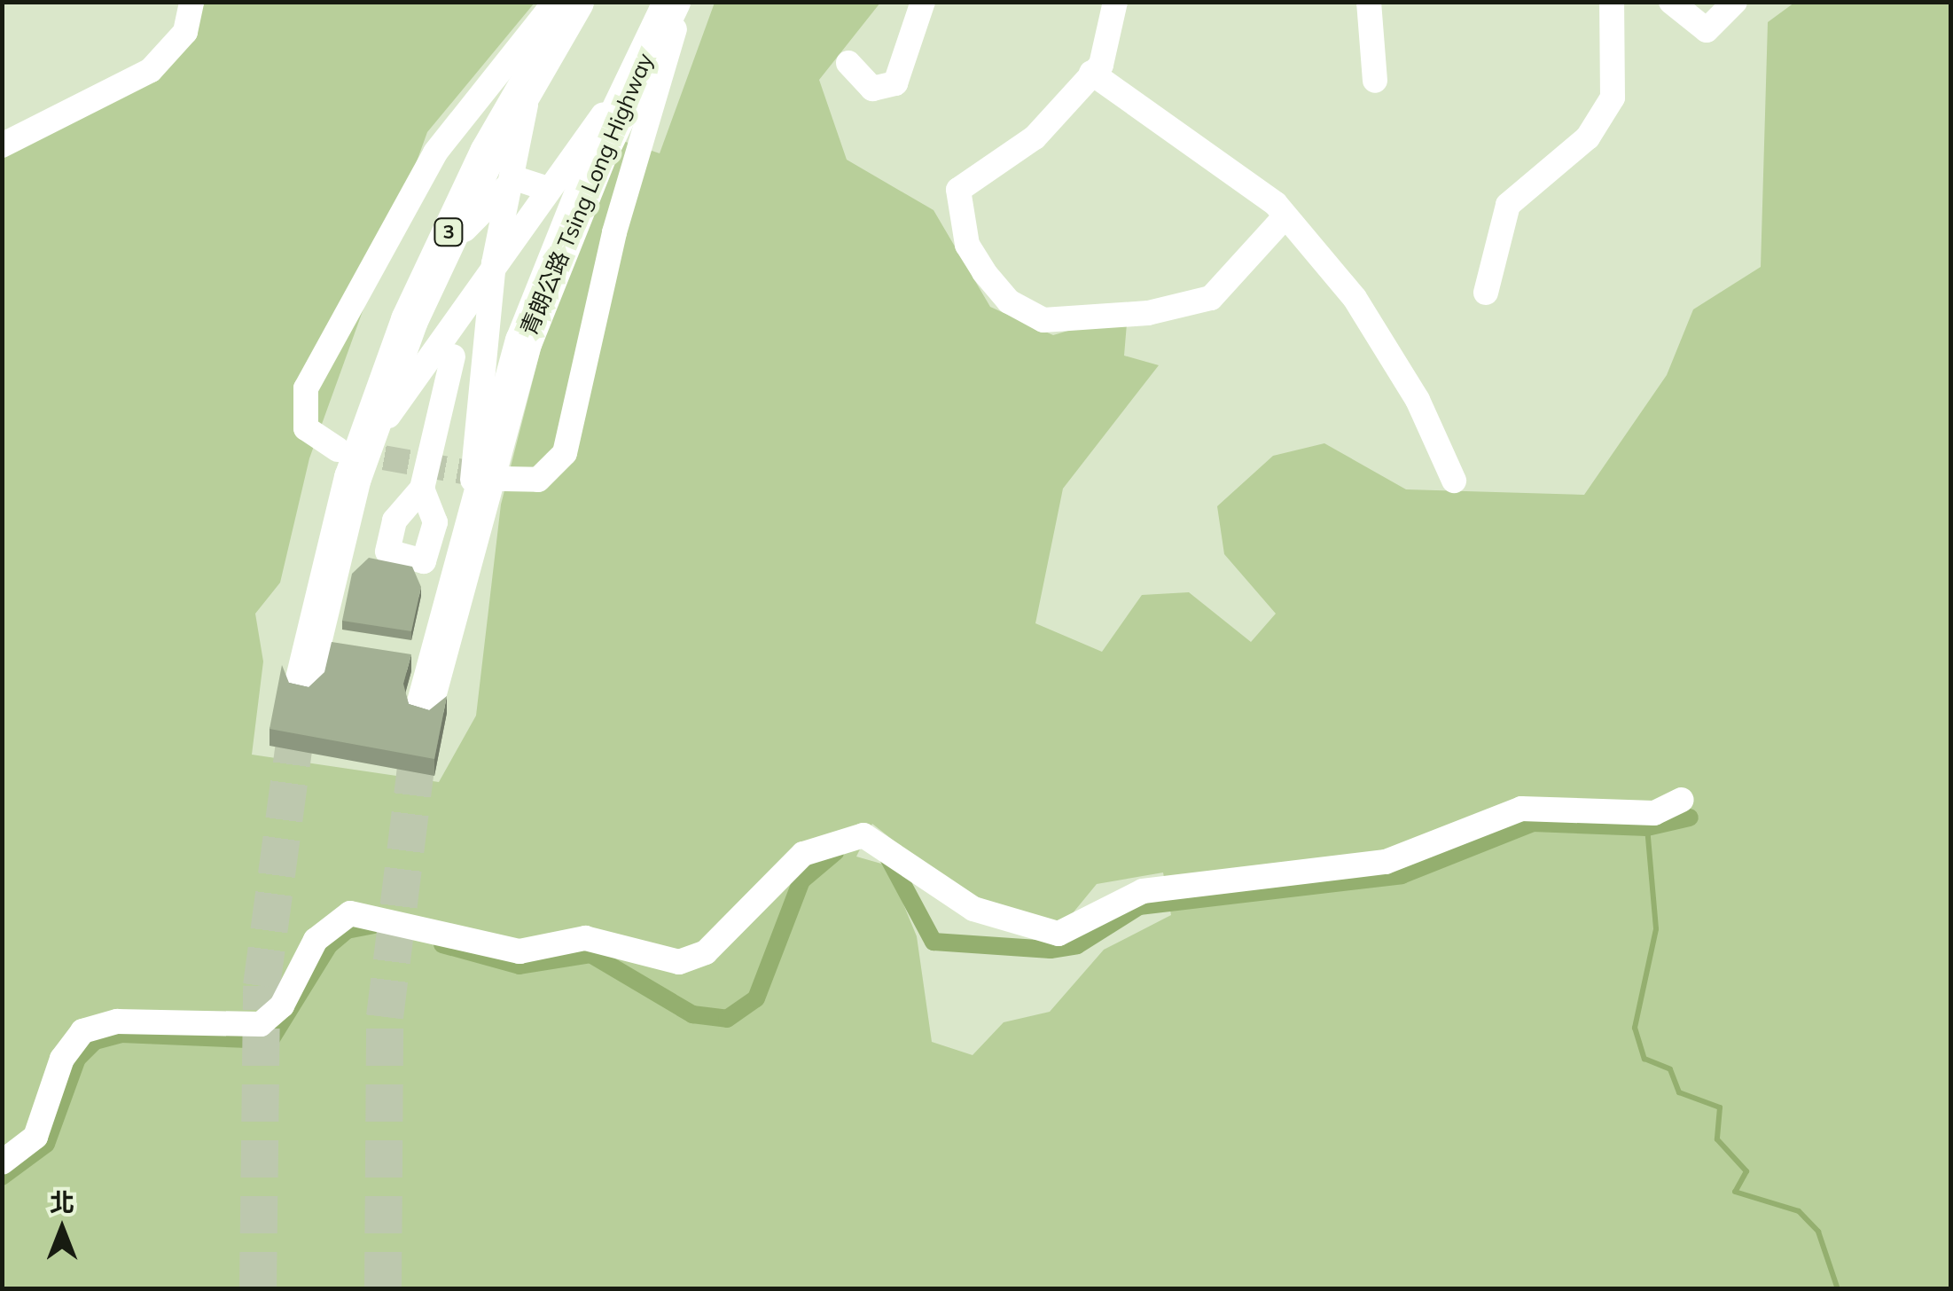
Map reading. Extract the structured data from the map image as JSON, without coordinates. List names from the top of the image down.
{
  "streets": {
    "highway": ["青朗公路 Tsing Long Highway", "3"]
  },
  "north": "top"
}
